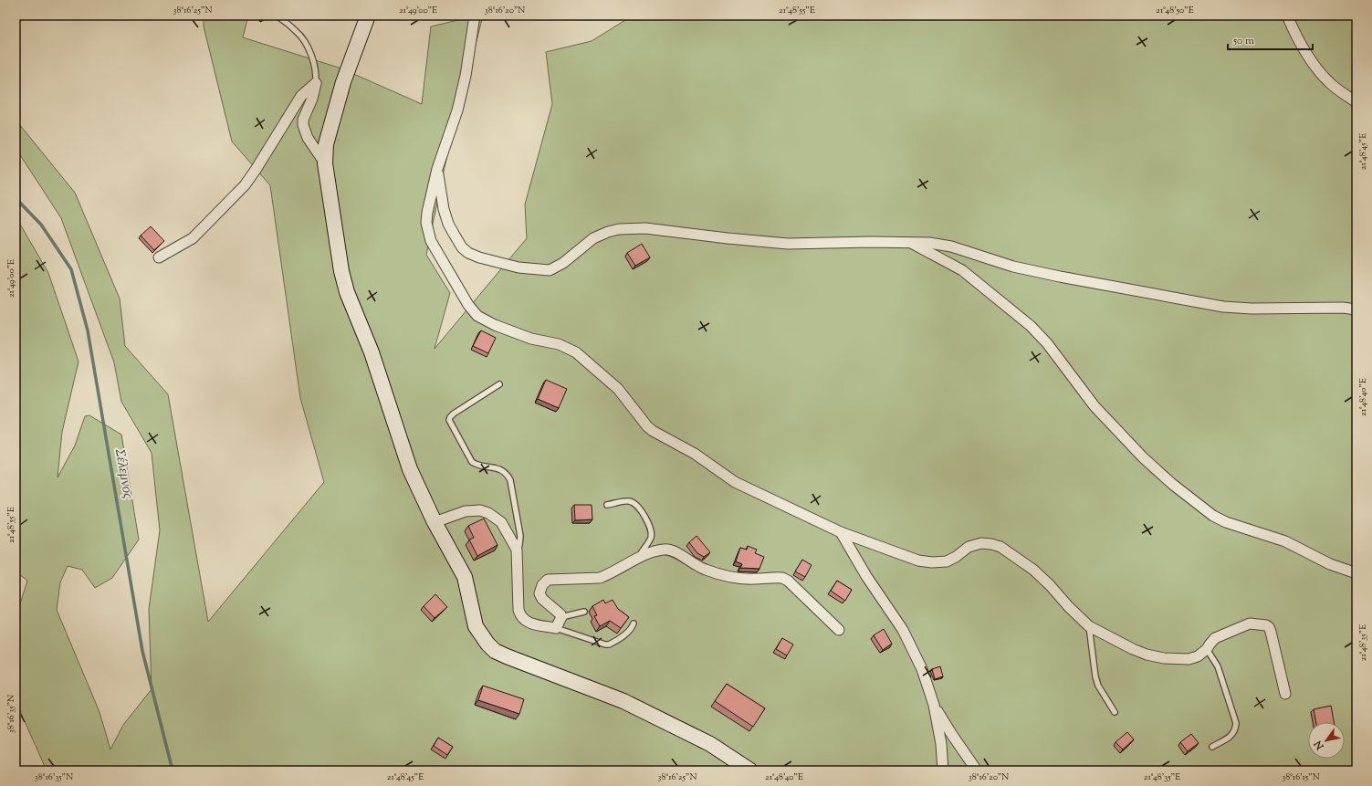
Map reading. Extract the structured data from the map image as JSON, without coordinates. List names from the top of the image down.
{
  "water": ["Σέλεμνος"],
  "scale_bar": "50 m",
  "north": "bottom left",
  "coordinates": [
    "38°16'25\"N",
    "21°49'00\"E",
    "38°16'20\"N",
    "21°48'55\"E",
    "21°48'50\"E",
    "21°48'45\"E",
    "21°48'40\"E",
    "21°48'35\"E",
    "38°16'35\"N",
    "38°16'15\"N"
  ]
}
